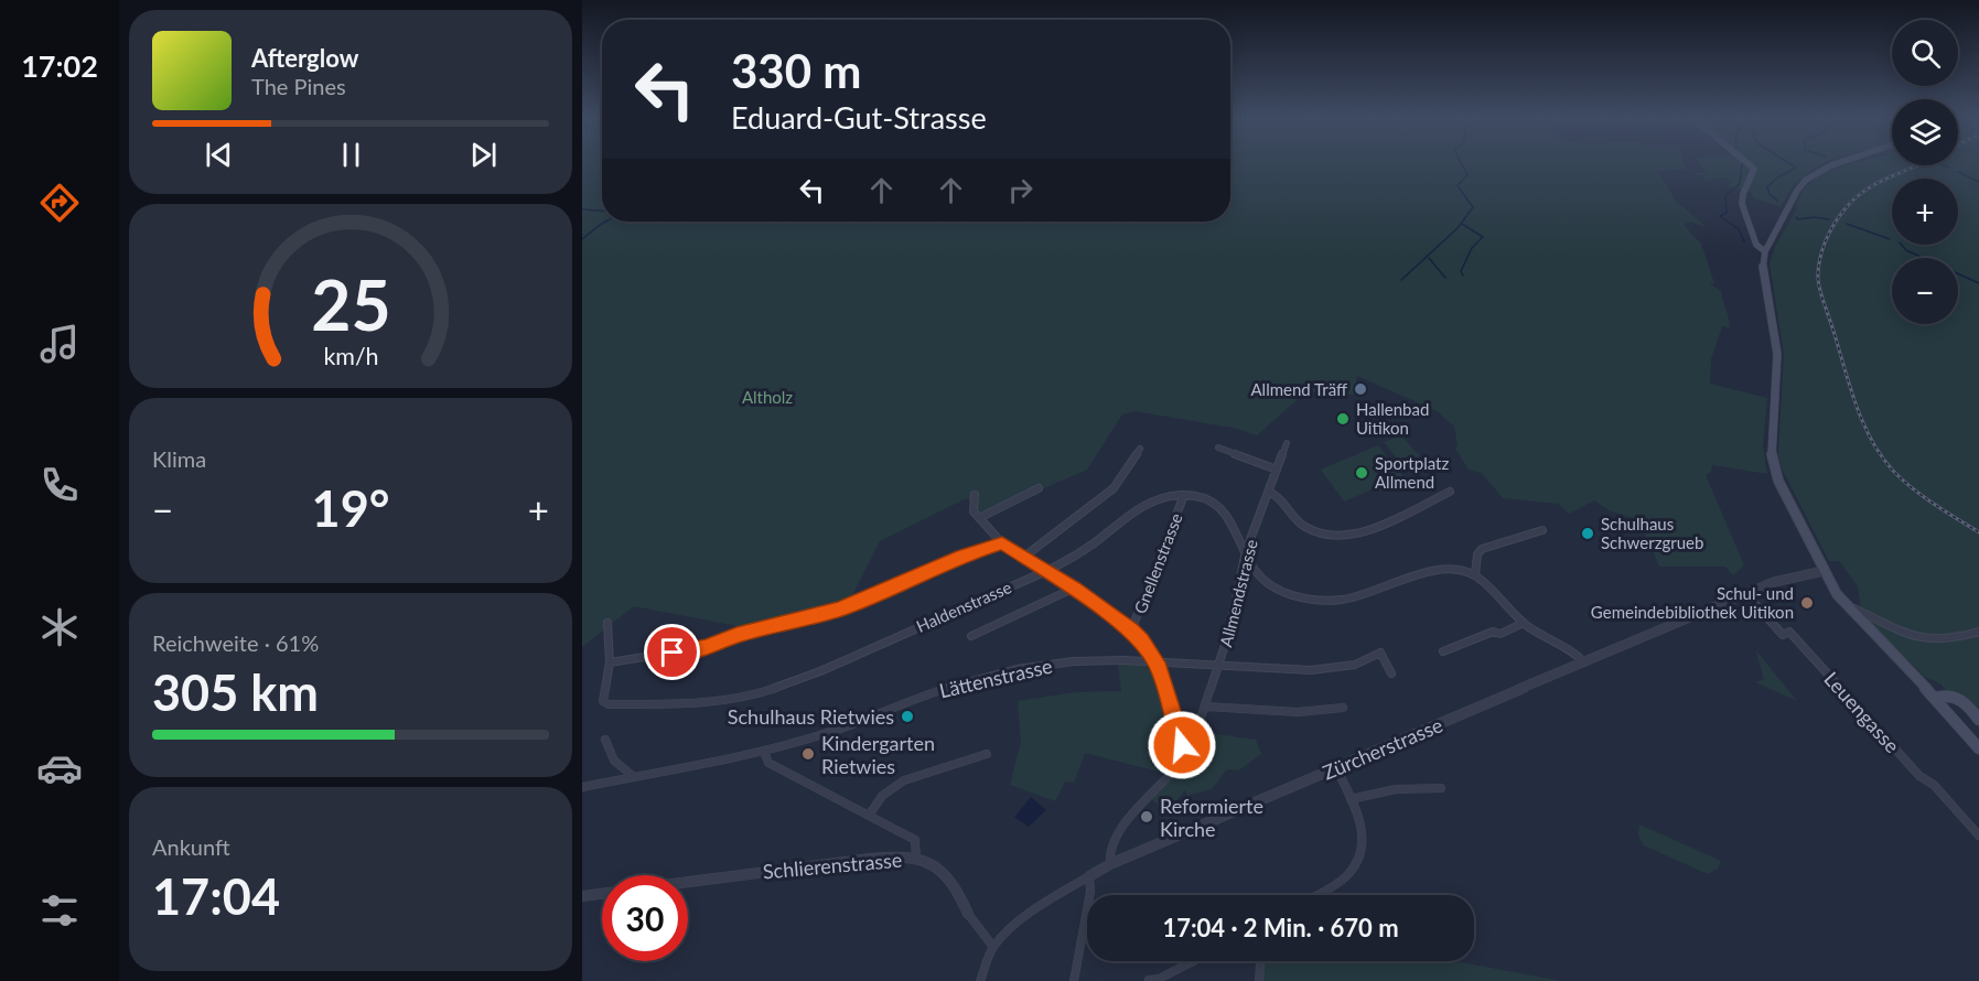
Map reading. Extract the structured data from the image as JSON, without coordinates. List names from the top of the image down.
{
  "streets": {
    "street": [
      "Gnellenstrasse",
      "Allmendstrasse",
      "Haldenstrasse",
      "Lättenstrasse",
      "Leuengasse",
      "Zürcherstrasse",
      "Schlierenstrasse"
    ]
  },
  "crossings": [
    ["Gnellenstrasse", "Haldenstrasse"],
    ["Allmendstrasse", "Haldenstrasse"],
    ["Allmendstrasse", "Lättenstrasse"],
    ["Allmendstrasse", "Zürcherstrasse"],
    ["Leuengasse", "Zürcherstrasse"],
    ["Zürcherstrasse", "Schlierenstrasse"]
  ],
  "parks": ["Altholz"],
  "places": [
    "Allmend Träff",
    "Hallenbad Uitikon",
    "Sportplatz Allmend",
    "Schulhaus Schwerzgrueb",
    "Schul- und Gemeindebibliothek Uitikon",
    "Schulhaus Rietwies",
    "Kindergarten Rietwies",
    "Reformierte Kirche"
  ],
  "page": {
    "tabs": "17:02",
    "map_buttons": ["+", "−"],
    "turn": ["330 m", "Eduard-Gut-Strasse"],
    "song": ["Afterglow", "The Pines"],
    "tile": [
      "Klima",
      ["Reichweite · 61%", "305 km"],
      ["Ankunft", "17:04"]
    ],
    "heat": ["−", "19°", "+"],
    "limit": "30",
    "trip": "17:04 · 2 Min. · 670 m",
    "gauge": ["25", "km/h"]
  }
}
